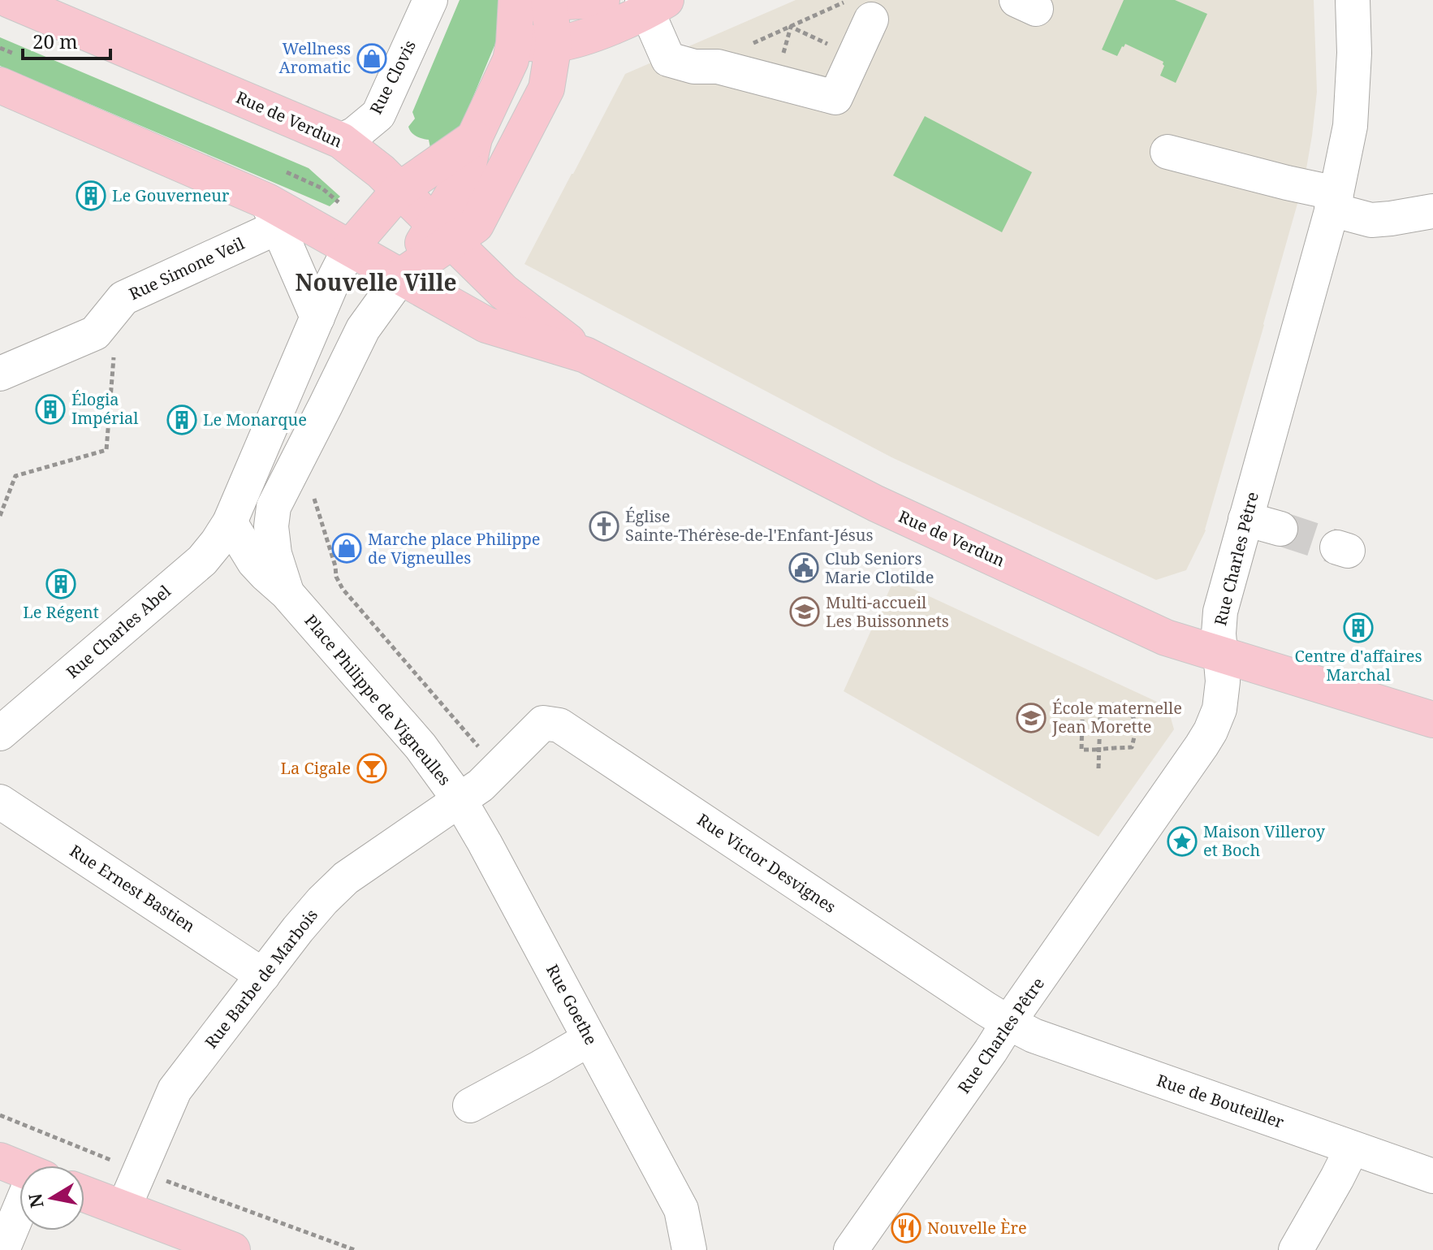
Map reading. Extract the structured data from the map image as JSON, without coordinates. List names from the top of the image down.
{
  "streets": {
    "main road": ["Rue de Verdun"],
    "street": [
      "Rue Clovis",
      "Rue Simone Veil",
      "Rue Charles Pêtre",
      "Rue Charles Abel",
      "Place Philippe de Vigneulles",
      "Rue Victor Desvignes",
      "Rue Ernest Bastien",
      "Rue Barbe de Marbois",
      "Rue Goethe",
      "Rue de Bouteiller"
    ]
  },
  "crossings": [
    ["Rue Clovis", "Rue de Verdun"],
    ["Rue de Verdun", "Rue Simone Veil"],
    ["Rue de Verdun", "Rue Charles Pêtre"],
    ["Rue de Verdun", "Place Philippe de Vigneulles"],
    ["Rue Charles Pêtre", "Rue Victor Desvignes"],
    ["Rue Charles Pêtre", "Rue de Bouteiller"],
    ["Rue Charles Abel", "Place Philippe de Vigneulles"],
    ["Place Philippe de Vigneulles", "Rue Victor Desvignes"],
    ["Place Philippe de Vigneulles", "Rue Barbe de Marbois"],
    ["Place Philippe de Vigneulles", "Rue Goethe"],
    ["Rue Victor Desvignes", "Rue de Bouteiller"],
    ["Rue Ernest Bastien", "Rue Barbe de Marbois"],
    ["Rue Barbe de Marbois", "Rue Goethe"]
  ],
  "districts": ["Nouvelle Ville"],
  "places": {
    "shop": ["Wellness Aromatic", "Marche place Philippe de Vigneulles"],
    "building": [
      "Le Gouverneur",
      "Élogia Impérial",
      "Le Monarque",
      "Le Régent",
      "Centre d'affaires Marchal"
    ],
    "church": ["Église Sainte-Thérèse-de-l'Enfant-Jésus"],
    "public building": ["Club Seniors Marie Clotilde"],
    "school or university": ["Multi-accueil Les Buissonnets", "École maternelle Jean Morette"],
    "bar": ["La Cigale"],
    "place": ["Maison Villeroy et Boch"],
    "restaurant": ["Nouvelle Ère"]
  },
  "scale_bar": "20 m",
  "north": "left"
}
